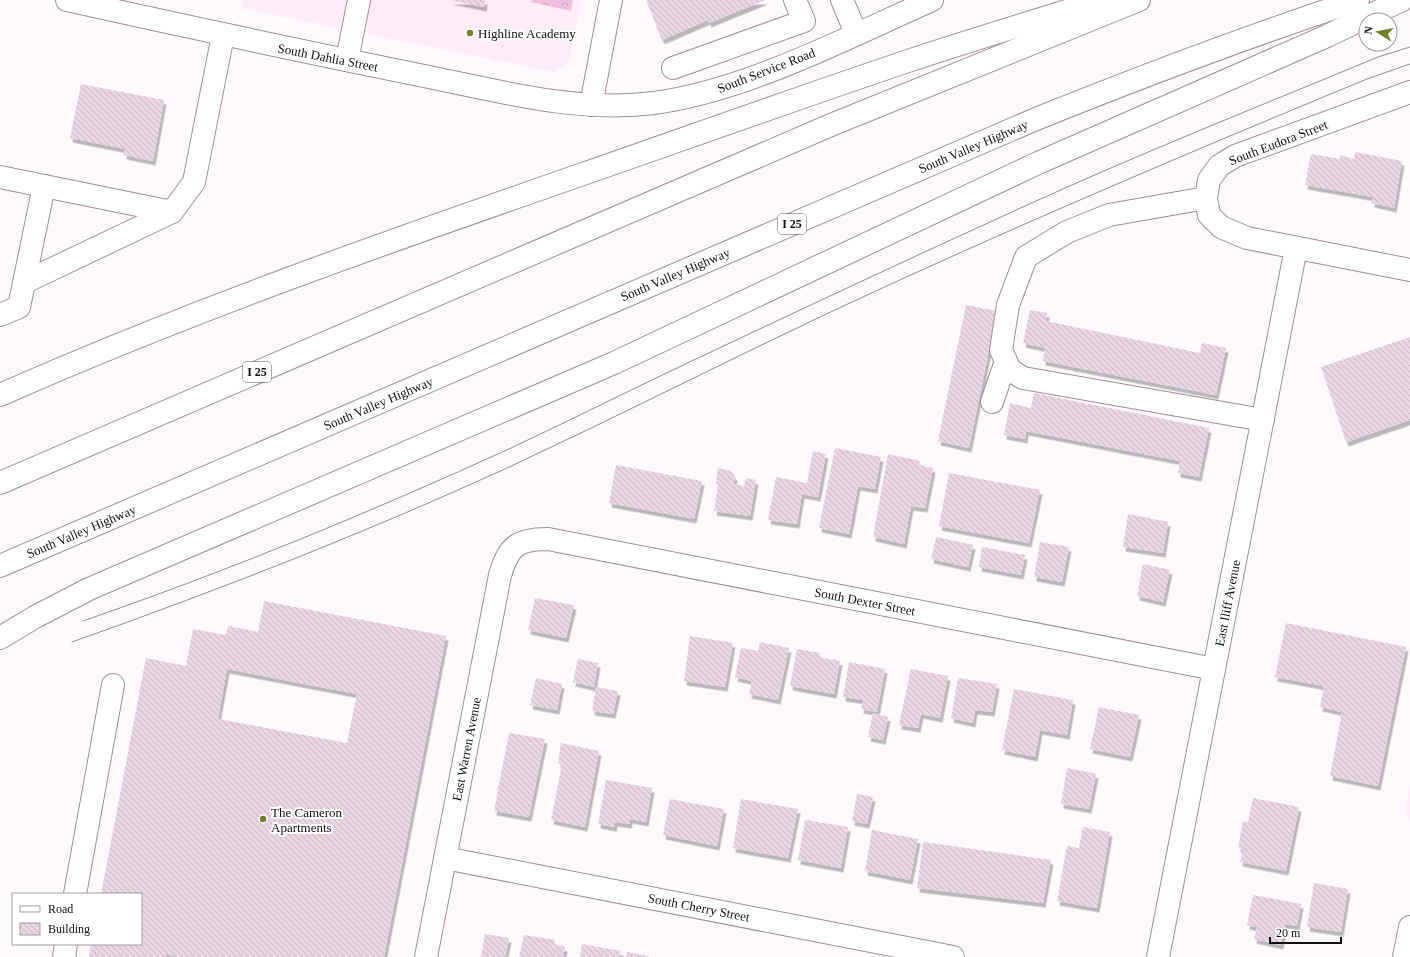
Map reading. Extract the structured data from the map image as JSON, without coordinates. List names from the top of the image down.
{
  "streets": {
    "main road": [
      "South Dahlia Street",
      "South Service Road",
      "South Eudora Street",
      "South Valley Highway",
      "I 25",
      "South Dexter Street",
      "East Iliff Avenue",
      "East Warren Avenue",
      "South Cherry Street"
    ]
  },
  "crossings": [
    ["South Dahlia Street", "South Service Road"],
    ["South Eudora Street", "East Iliff Avenue"],
    ["South Dexter Street", "East Iliff Avenue"],
    ["South Dexter Street", "East Warren Avenue"],
    ["East Warren Avenue", "South Cherry Street"]
  ],
  "places": ["Highline Academy", "The Cameron Apartments"],
  "legend": ["Road", "Building"],
  "scale_bar": "20 m",
  "north": "left"
}
